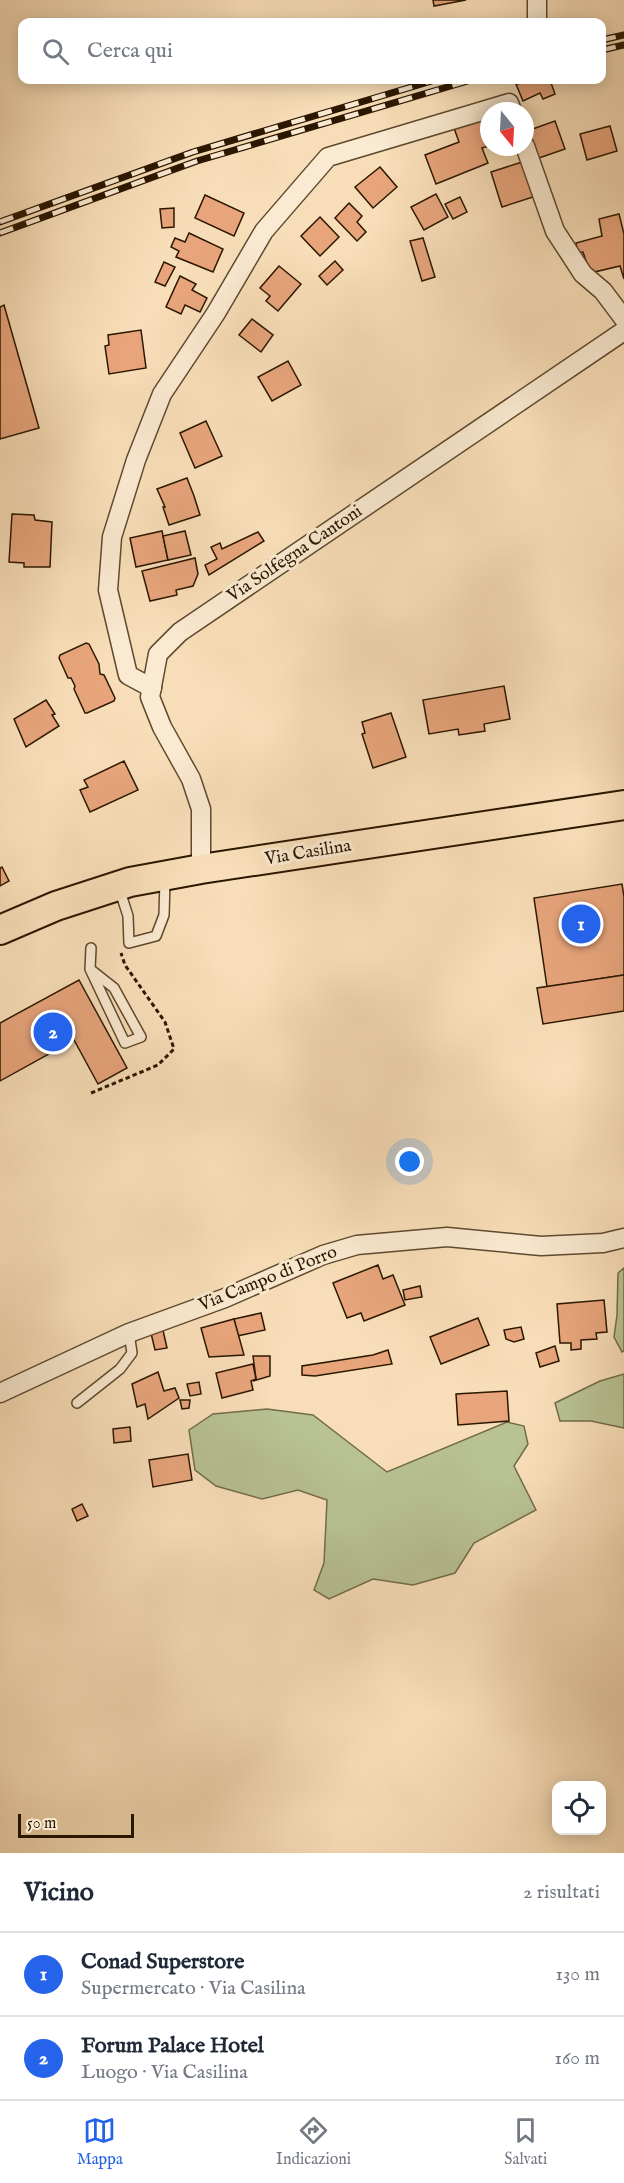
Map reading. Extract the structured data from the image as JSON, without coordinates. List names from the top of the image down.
{
  "streets": {
    "main road": ["Via Casilina"],
    "street": ["Via Solfegna Cantoni", "Via Campo di Porro"]
  },
  "crossings": [
    ["Via Solfegna Cantoni", "Via Casilina"]
  ],
  "scale_bar": "50 m",
  "north": "bottom",
  "page": {
    "search": "Cerca qui",
    "pins": ["1", "2"],
    "scale": "50 m",
    "heading": ["Vicino", "2 risultati"],
    "list": [
      {
        "mark": "1",
        "name": "Conad Superstore",
        "note": "Supermercato · Via Casilina",
        "value": "130 m"
      },
      {
        "mark": "2",
        "name": "Forum Palace Hotel",
        "note": "Luogo · Via Casilina",
        "value": "160 m"
      }
    ],
    "nav": ["Mappa", "Indicazioni", "Salvati"]
  }
}
